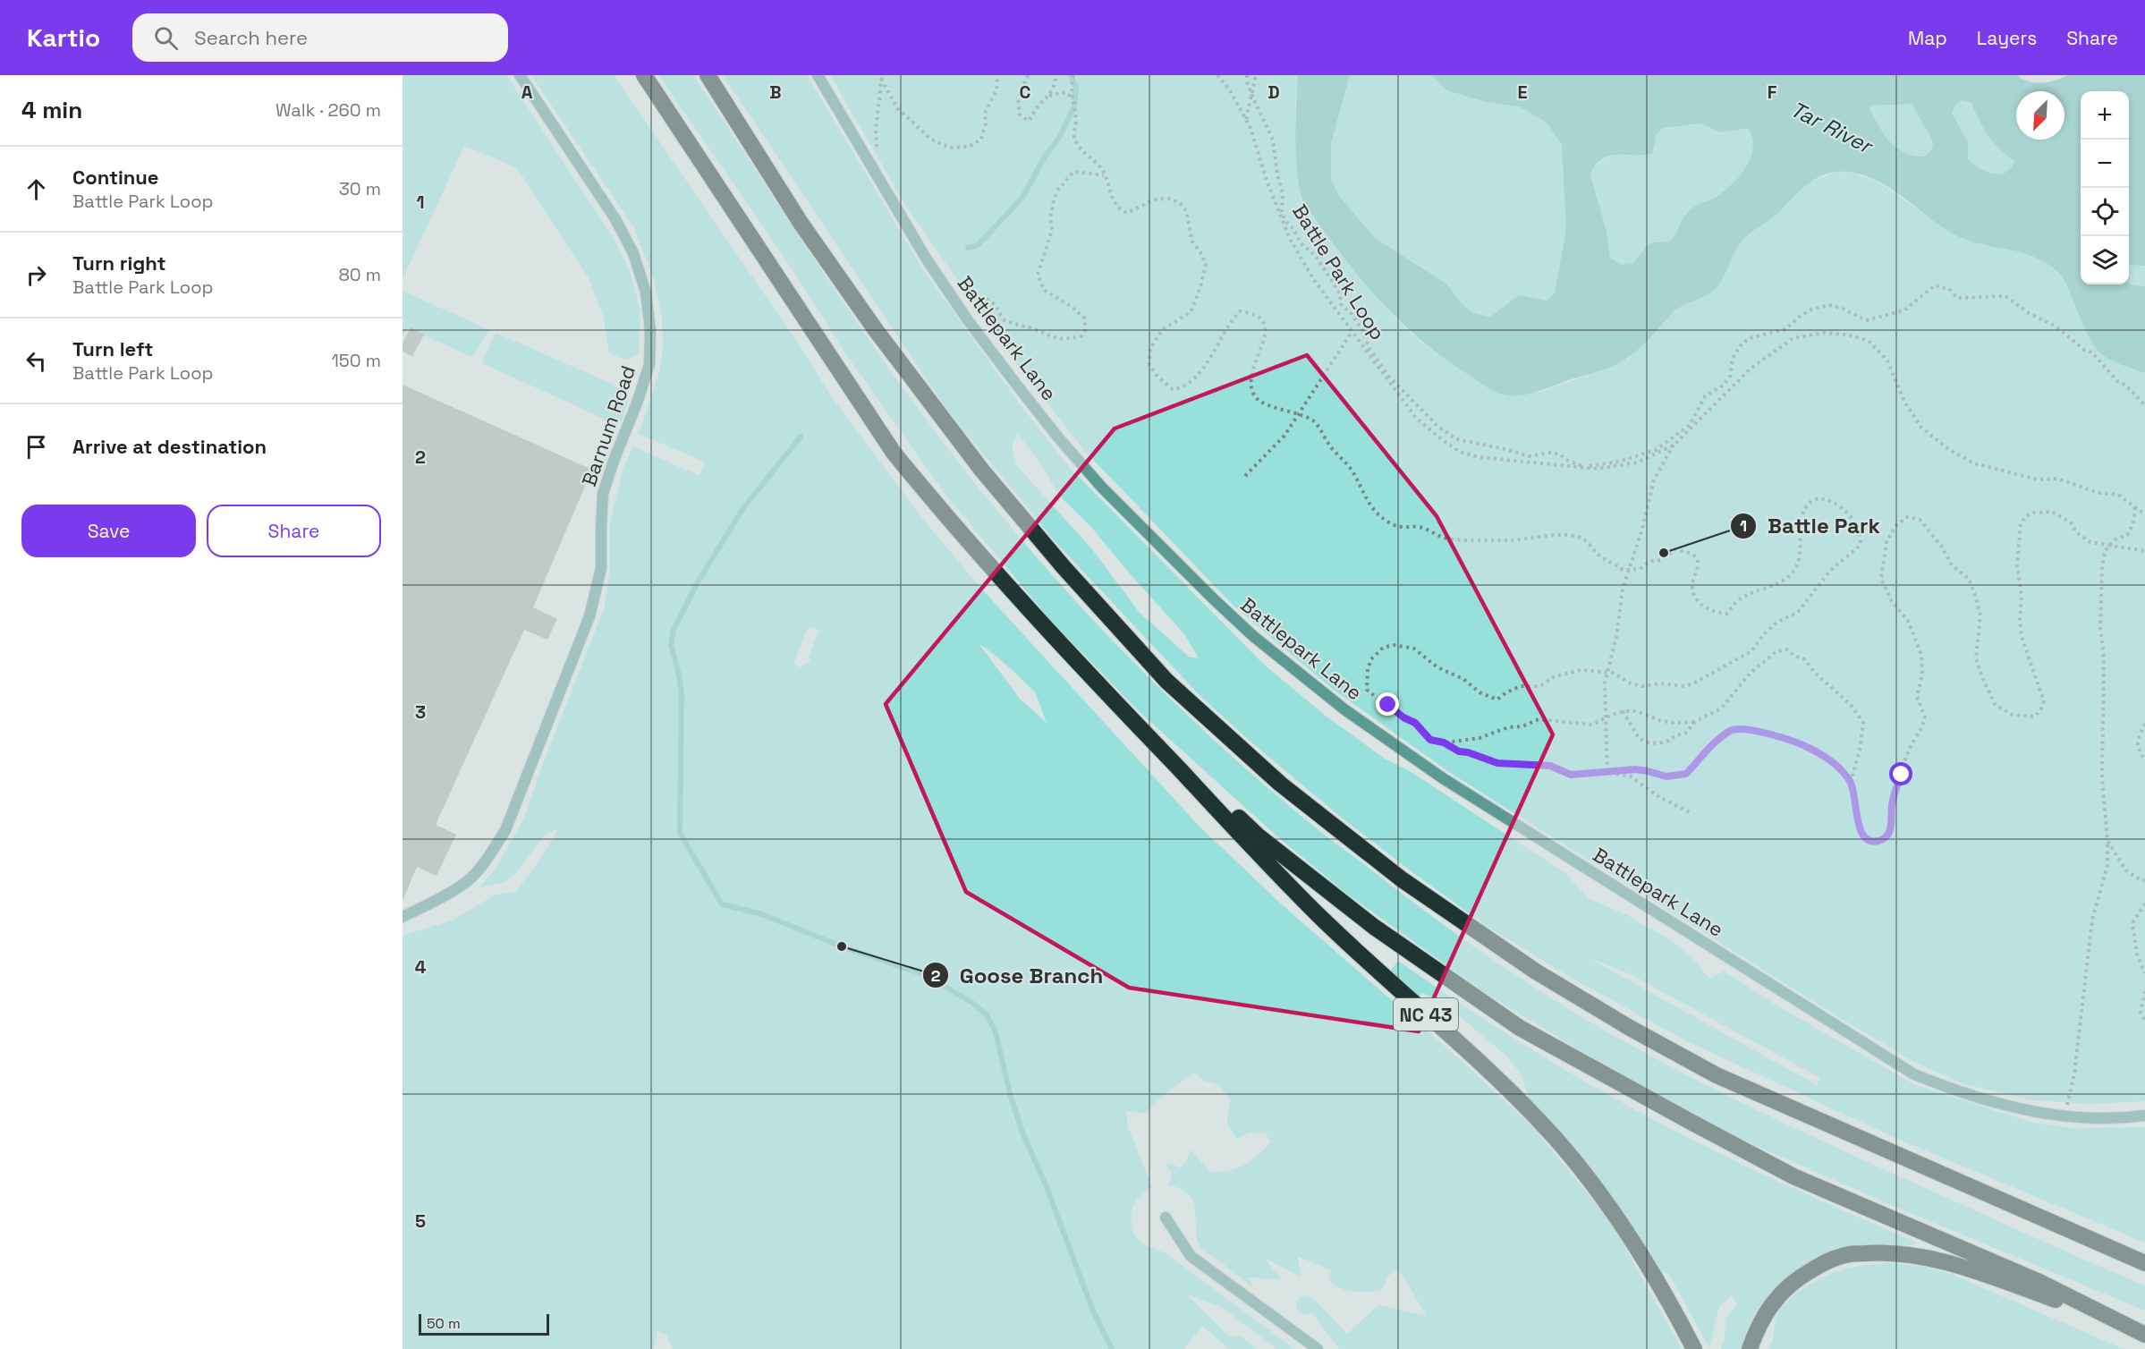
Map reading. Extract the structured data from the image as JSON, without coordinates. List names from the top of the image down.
{
  "streets": {
    "highway": ["NC 43"],
    "street": ["Battlepark Lane", "Barnum Road"],
    "path": ["Battle Park Loop"]
  },
  "water": ["Tar River"],
  "places": ["Battle Park", "Goose Branch"],
  "scale_bar": "50 m",
  "north": "bottom left",
  "page": {
    "header": "Kartio",
    "search": "Search here",
    "nav": ["Map", "Layers", "Share"],
    "heading": ["4 min", "Walk · 260 m"],
    "map_buttons": ["+", "−"],
    "list": [
      ["Continue", "Battle Park Loop", "30 m"],
      ["Turn right", "Battle Park Loop", "80 m"],
      ["Turn left", "Battle Park Loop", "150 m"],
      "Arrive at destination"
    ],
    "buttons": ["Save", "Share"],
    "scale": "50 m"
  },
  "grid": {
    "columns": [
      "A",
      "B",
      "C",
      "D",
      "E",
      "F"
    ],
    "rows": [
      "1",
      "2",
      "3",
      "4",
      "5"
    ]
  }
}
